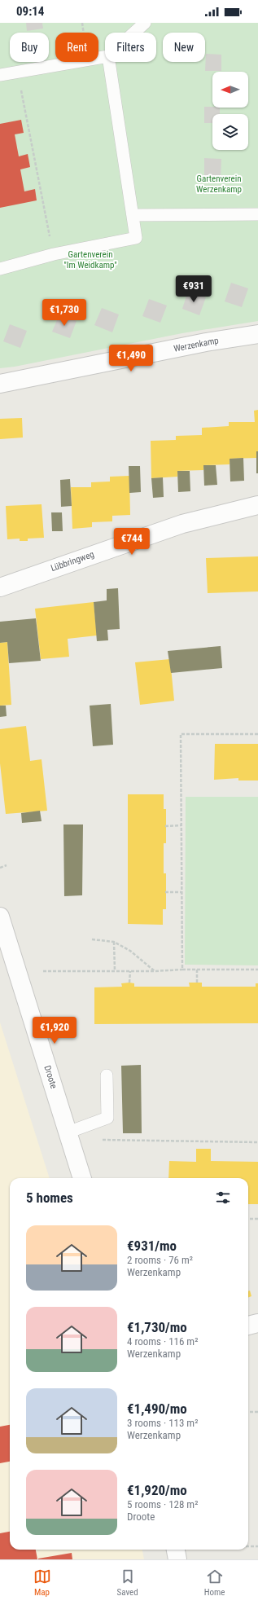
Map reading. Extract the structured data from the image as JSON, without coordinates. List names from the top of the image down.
{
  "streets": {
    "street": ["Werzenkamp", "Lübbringweg", "Droote"]
  },
  "parks": ["Gartenverein Werzenkamp", "Gartenverein \"Im Weidkamp\""],
  "north": "left",
  "page": {
    "status": "09:14",
    "chip": [
      "Buy",
      "Rent",
      "Filters",
      "New"
    ],
    "price": [
      "€931",
      "€1,730",
      "€1,490",
      "€744",
      "€1,920"
    ],
    "heading": "5 homes",
    "list": [
      {
        "name": "€931/mo",
        "note": "2 rooms · 76 m² · Werzenkamp"
      },
      {
        "name": "€1,730/mo",
        "note": "4 rooms · 116 m² · Werzenkamp"
      },
      {
        "name": "€1,490/mo",
        "note": "3 rooms · 113 m² · Werzenkamp"
      },
      {
        "name": "€1,920/mo",
        "note": "5 rooms · 128 m² · Droote"
      }
    ],
    "tabs": ["Map", "Saved", "Home"]
  }
}
